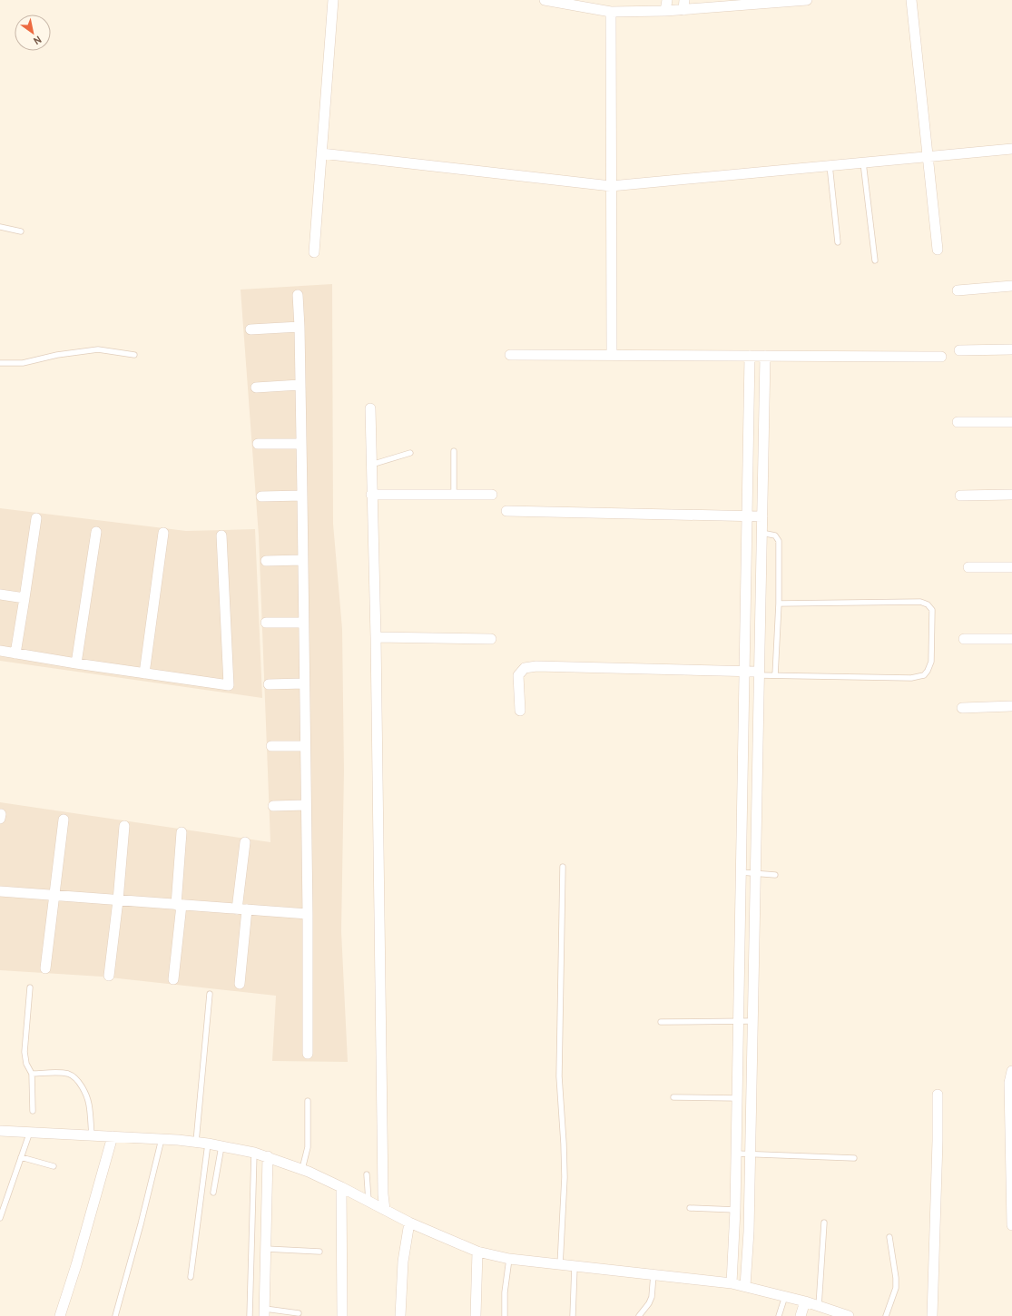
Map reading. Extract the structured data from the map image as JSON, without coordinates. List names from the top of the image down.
{
  "north": "bottom right"
}
